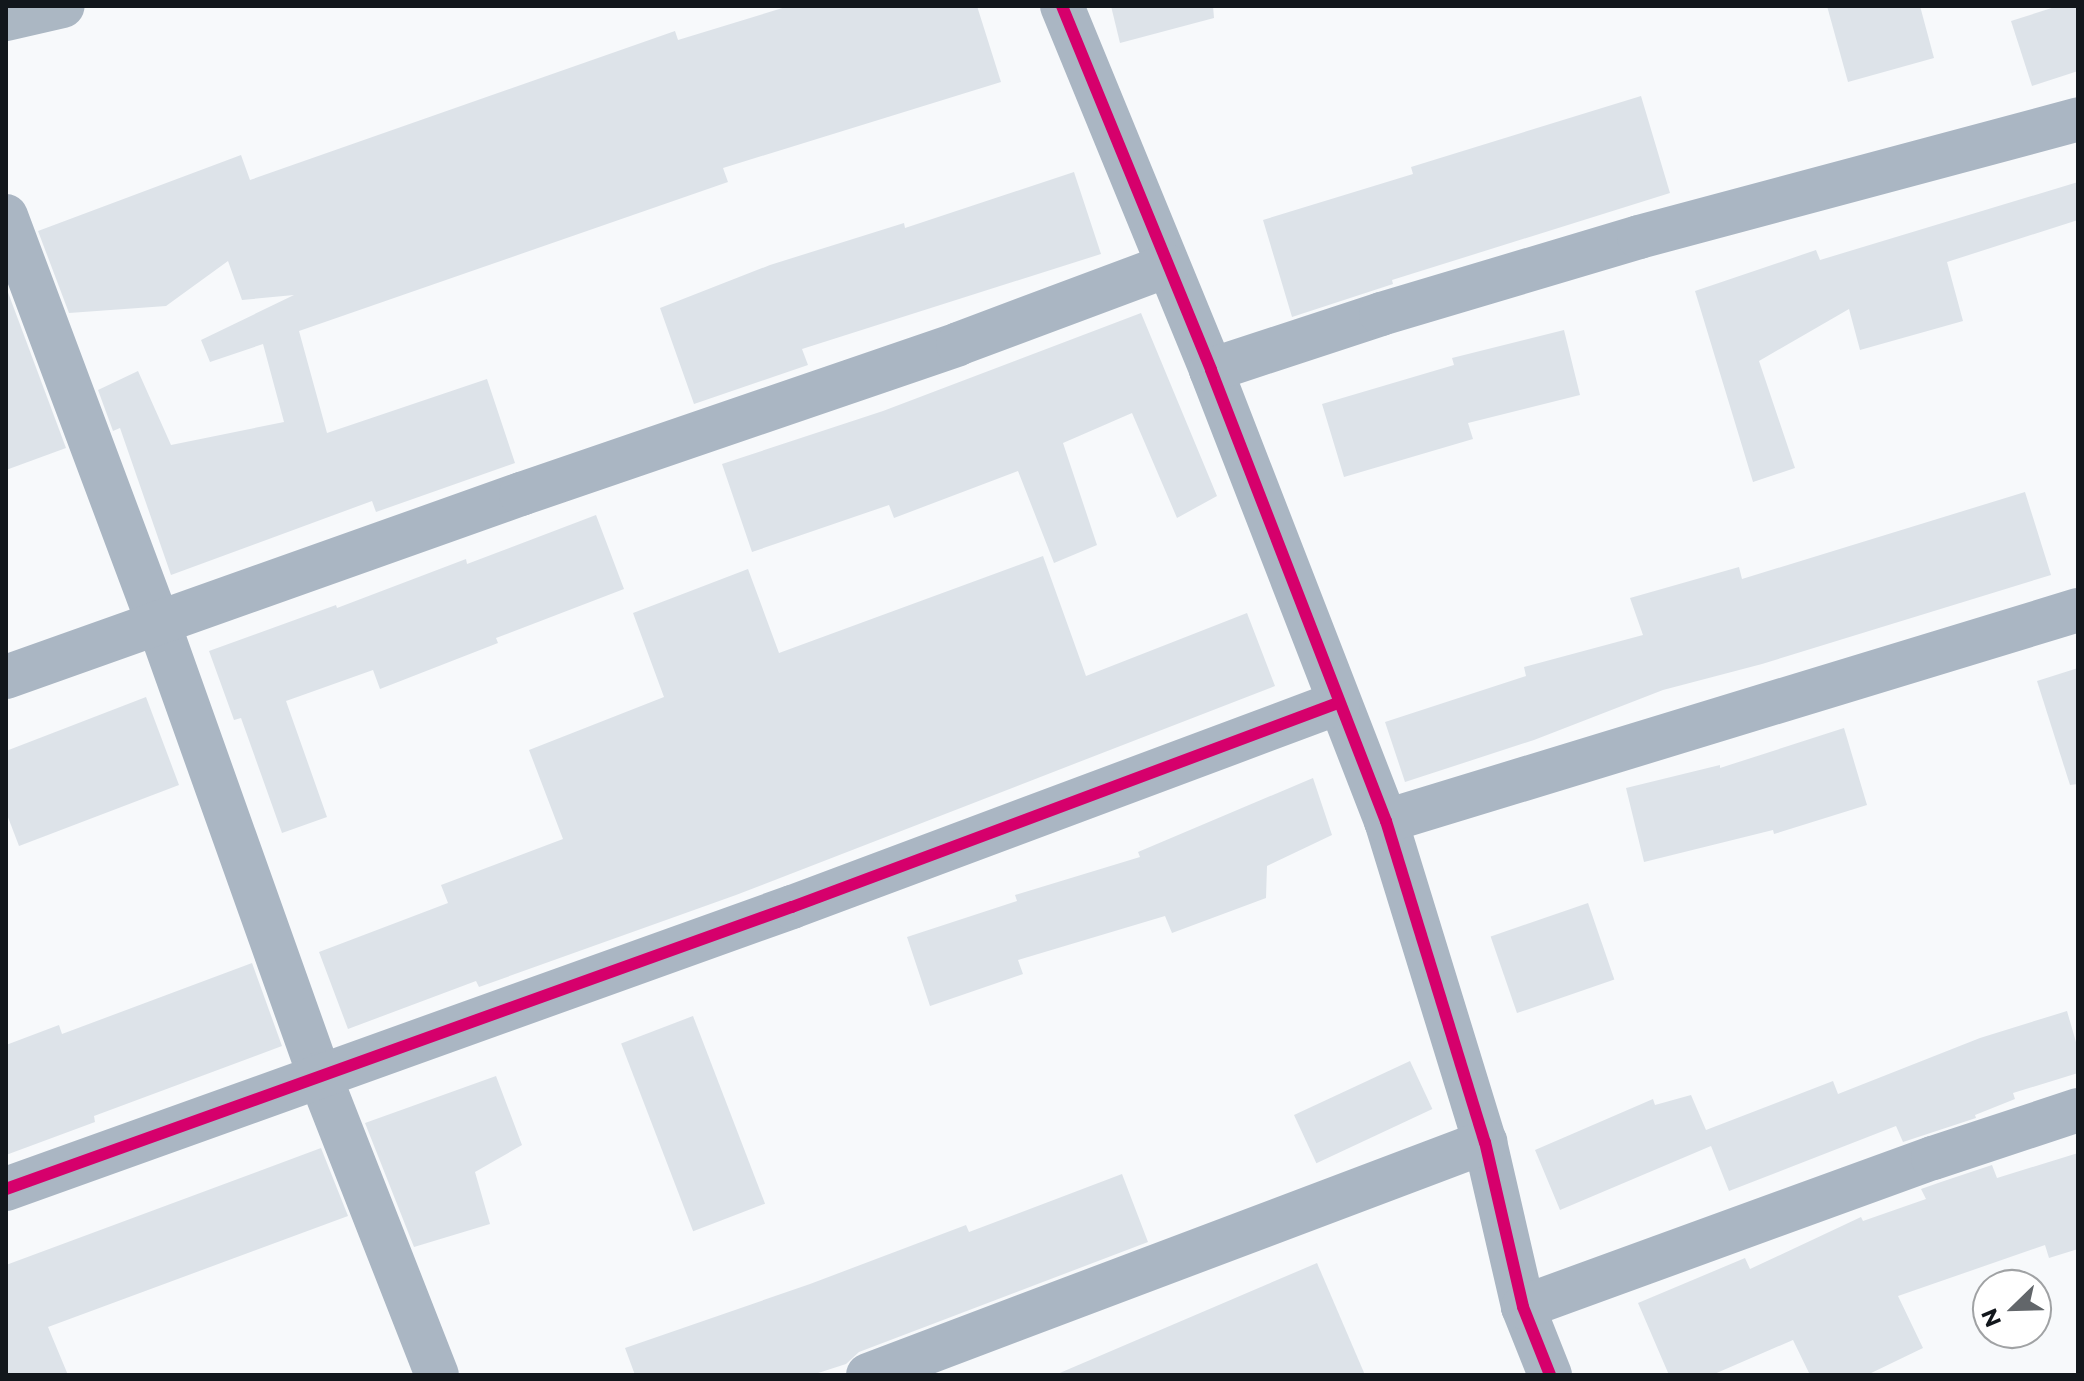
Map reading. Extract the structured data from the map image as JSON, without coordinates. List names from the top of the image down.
{
  "north": "bottom left"
}
